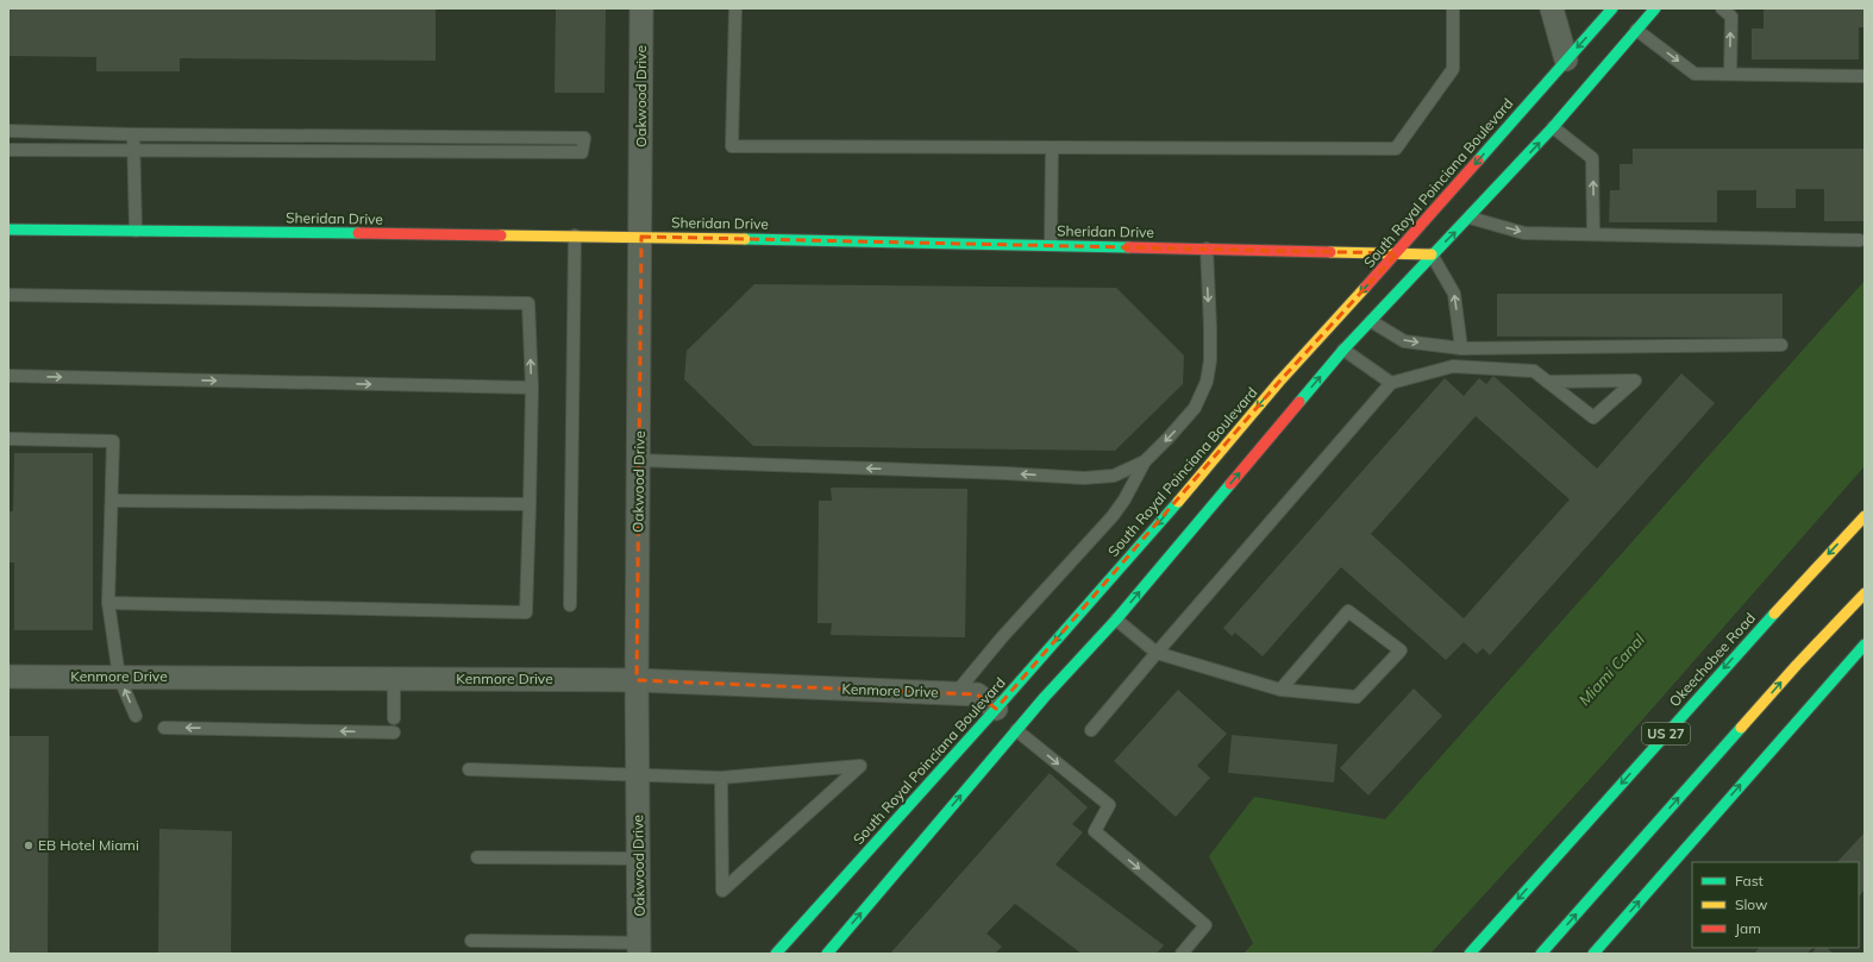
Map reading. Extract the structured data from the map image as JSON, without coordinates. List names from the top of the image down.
{
  "streets": {
    "main road": [
      "South Royal Poinciana Boulevard",
      "Sheridan Drive",
      "Okeechobee Road",
      "US 27"
    ],
    "street": ["Oakwood Drive", "Kenmore Drive"]
  },
  "crossings": [
    ["Oakwood Drive", "Sheridan Drive"],
    ["Oakwood Drive", "Kenmore Drive"],
    ["South Royal Poinciana Boulevard", "Sheridan Drive"],
    ["South Royal Poinciana Boulevard", "Kenmore Drive"]
  ],
  "water": ["Miami Canal"],
  "places": ["EB Hotel Miami"],
  "legend": ["Fast", "Slow", "Jam"]
}
